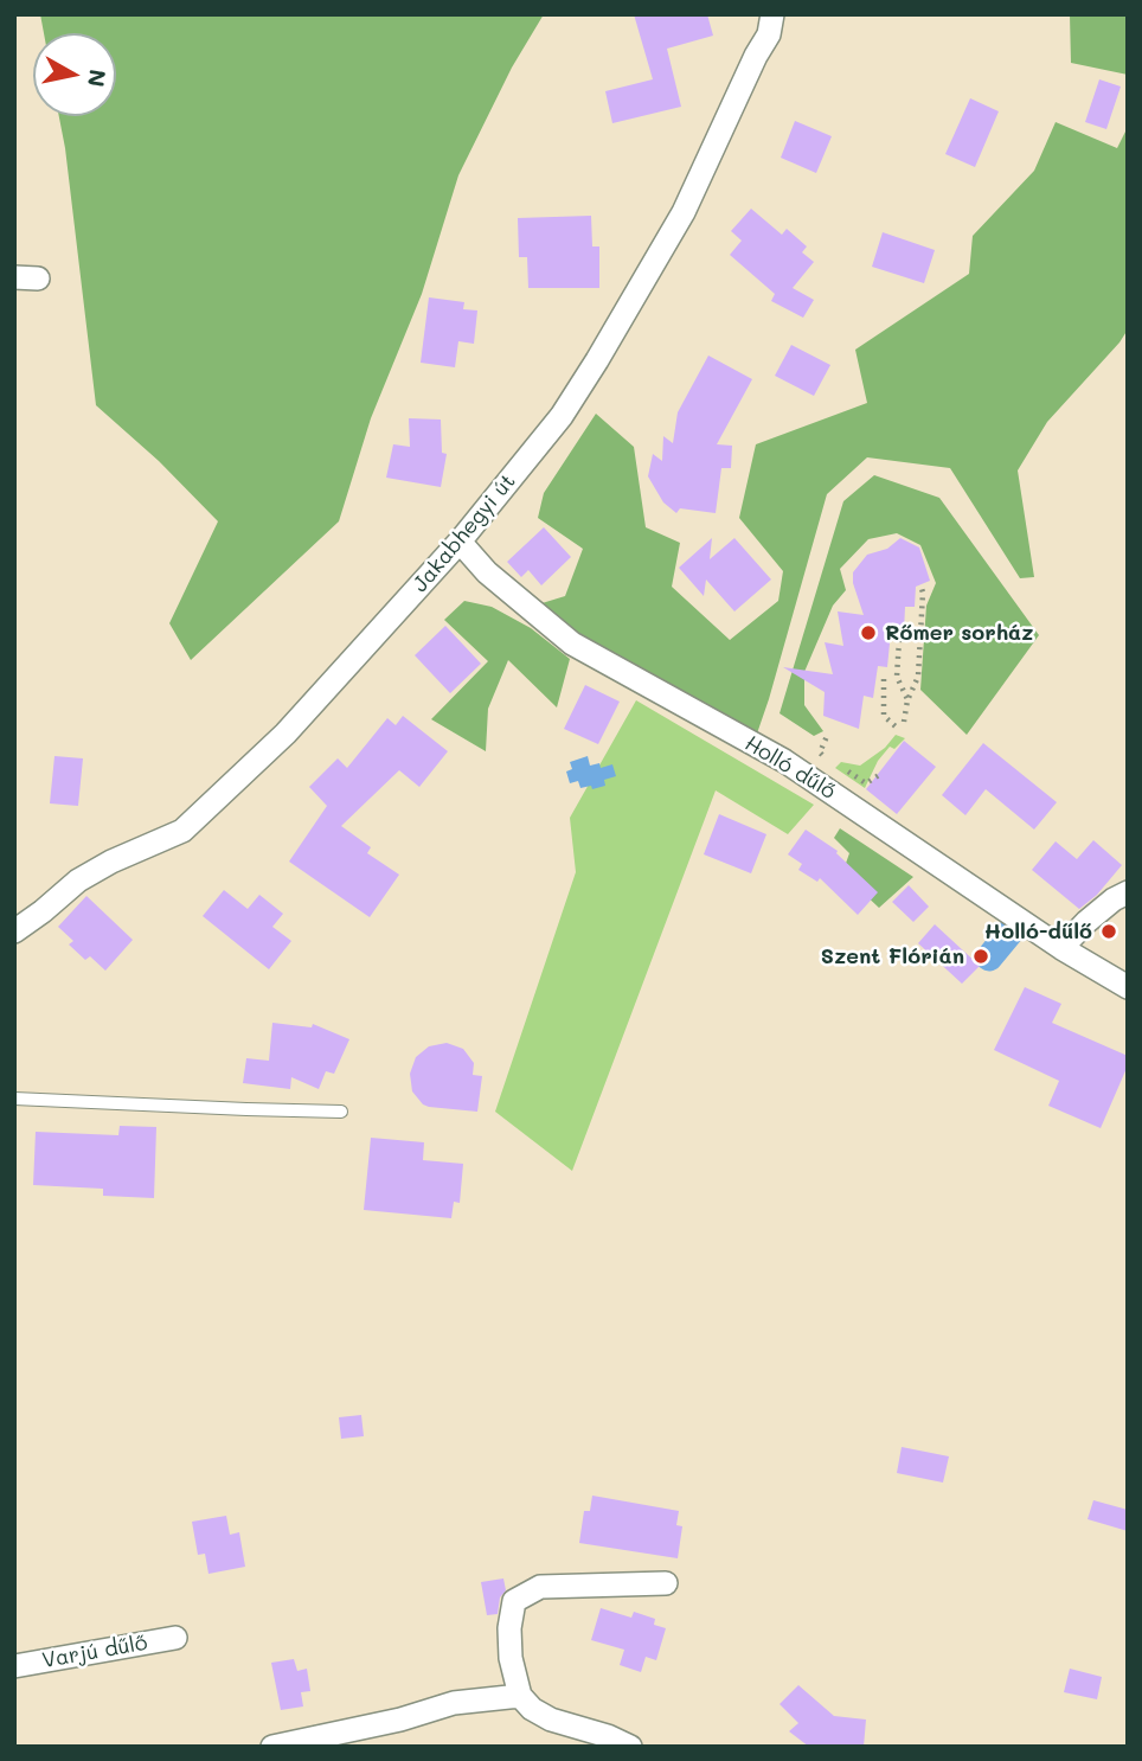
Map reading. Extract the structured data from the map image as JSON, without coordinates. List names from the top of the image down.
{
  "streets": {
    "street": ["Jakabhegyi út", "Holló dűlő", "Varjú dűlő"]
  },
  "crossings": [
    ["Jakabhegyi út", "Holló dűlő"]
  ],
  "places": ["Rőmer sorház", "Holló-dűlő", "Szent Flórián"],
  "north": "right"
}
